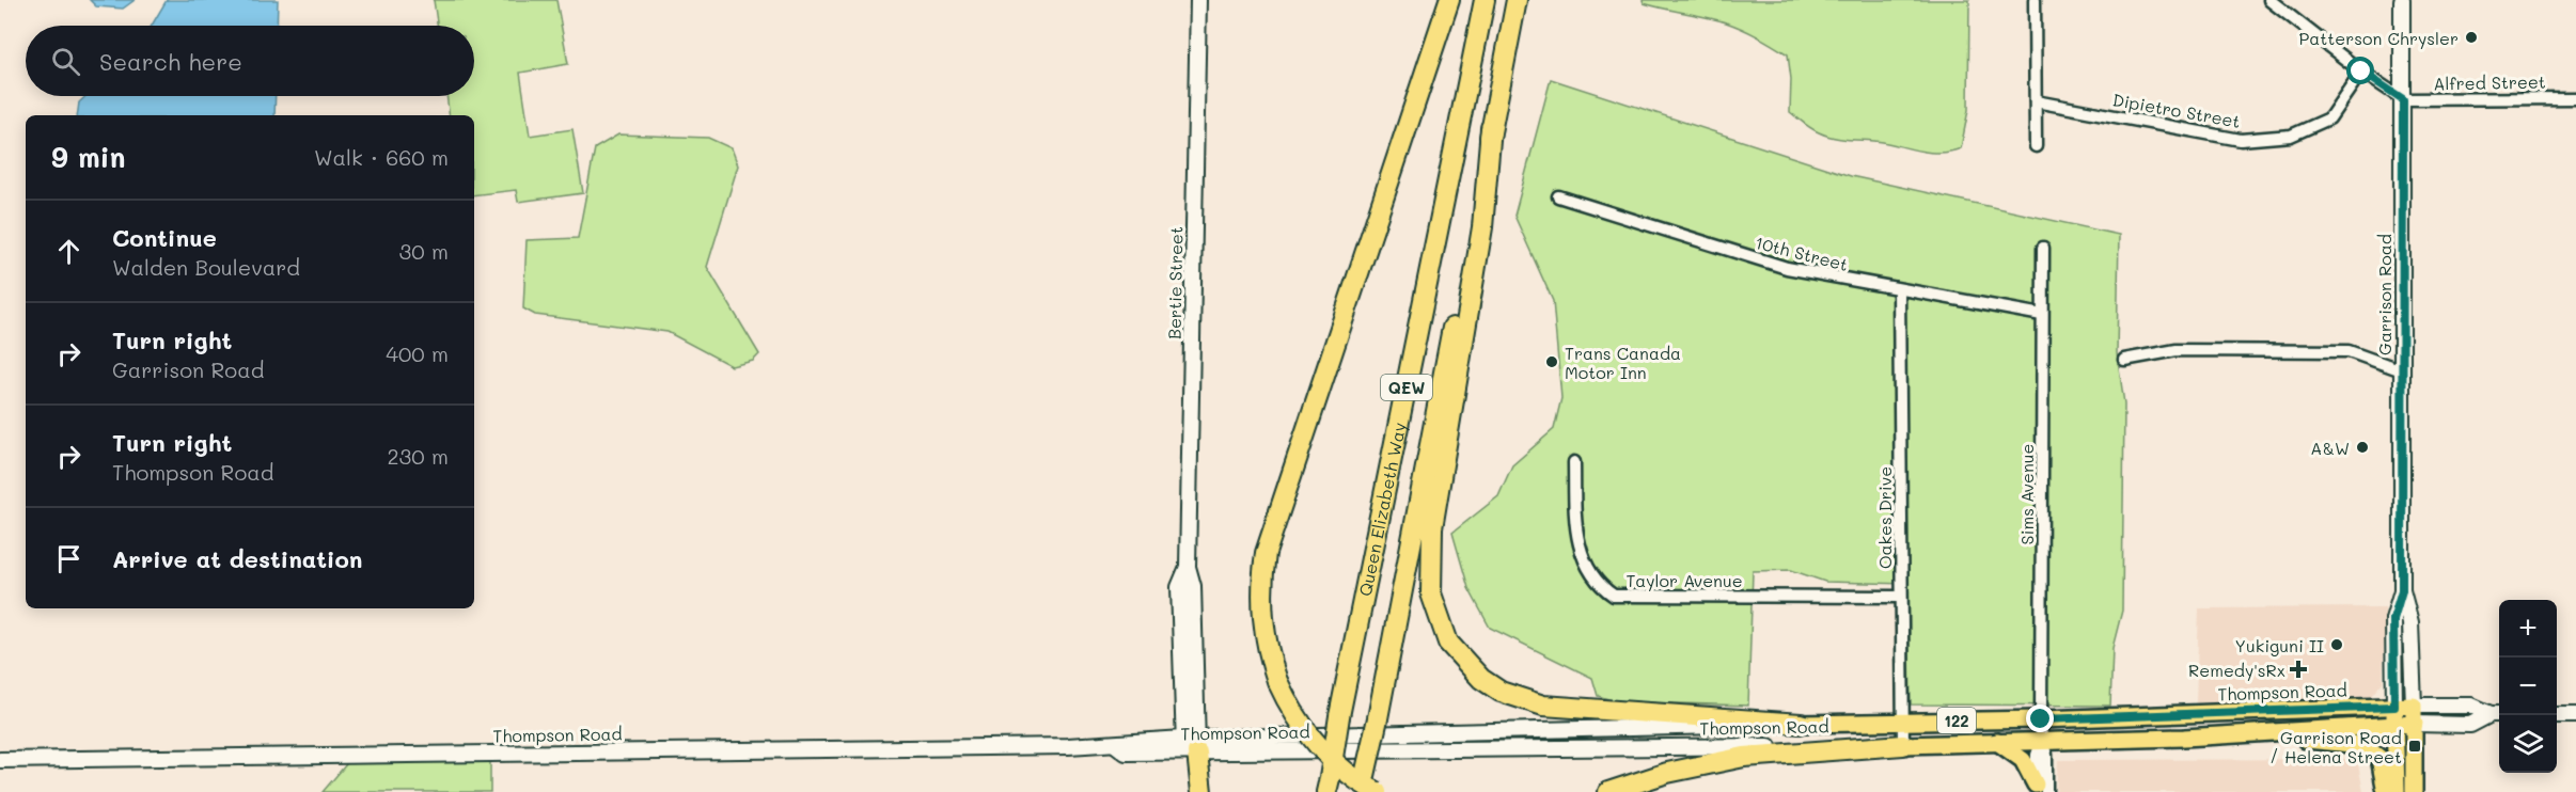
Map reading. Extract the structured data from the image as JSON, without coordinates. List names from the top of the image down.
{
  "streets": {
    "highway": ["QEW", "Queen Elizabeth Way"],
    "main road": [
      "Bertie Street",
      "Garrison Road",
      "Thompson Road",
      "122"
    ],
    "street": [
      "Alfred Street",
      "Dipietro Street",
      "10th Street",
      "Sims Avenue",
      "Oakes Drive",
      "Taylor Avenue"
    ]
  },
  "crossings": [
    ["Alfred Street", "Garrison Road"],
    ["10th Street", "Sims Avenue"],
    ["10th Street", "Oakes Drive"],
    ["Bertie Street", "Thompson Road"],
    ["Garrison Road", "Thompson Road"],
    ["Garrison Road", "122"],
    ["Sims Avenue", "Thompson Road"],
    ["Oakes Drive", "Taylor Avenue"],
    ["Oakes Drive", "Thompson Road"],
    ["Thompson Road", "122"]
  ],
  "places": {
    "other": [
      "Patterson Chrysler",
      "Trans Canada Motor Inn",
      "A&W",
      "Yukiguni II"
    ],
    "health": ["Remedy'sRx"],
    "transit": ["Garrison Road / Helena Street"]
  },
  "page": {
    "search": "Search here",
    "heading": ["9 min", "Walk · 660 m"],
    "list": [
      ["Continue", "Walden Boulevard", "30 m"],
      ["Turn right", "Garrison Road", "400 m"],
      ["Turn right", "Thompson Road", "230 m"],
      "Arrive at destination"
    ],
    "map_buttons": ["+", "−"]
  }
}
